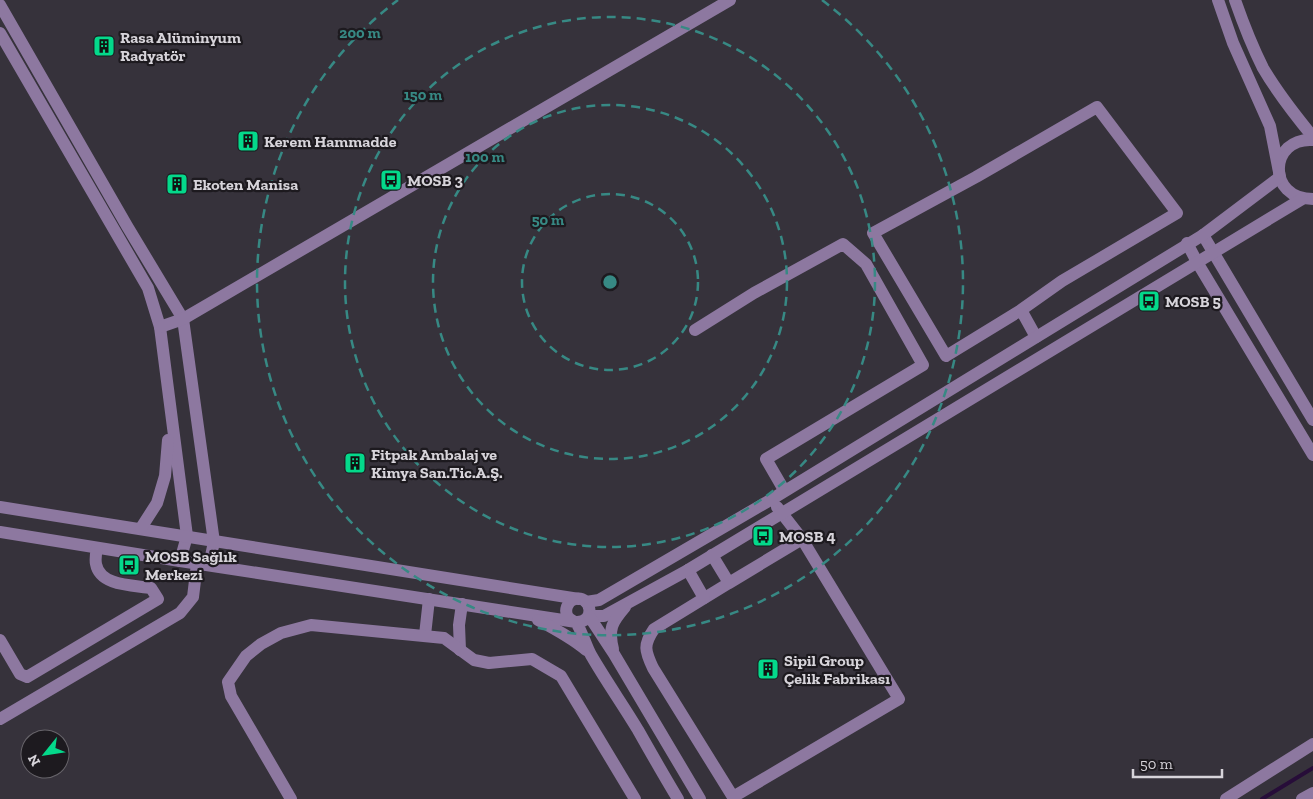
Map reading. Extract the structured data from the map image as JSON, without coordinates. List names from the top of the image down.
{
  "places": {
    "building": [
      "Rasa Alüminyum Radyatör",
      "Kerem Hammadde",
      "Ekoten Manisa",
      "Fitpak Ambalaj ve Kimya San.Tic.A.Ş.",
      "Sipil Group Çelik Fabrikası"
    ],
    "bus stop": [
      "MOSB 3",
      "MOSB 5",
      "MOSB 4",
      "MOSB Sağlık Merkezi"
    ]
  },
  "scale_bar": "50 m",
  "north": "bottom left",
  "rings": [
    "200 m",
    "150 m",
    "100 m",
    "50 m"
  ]
}
